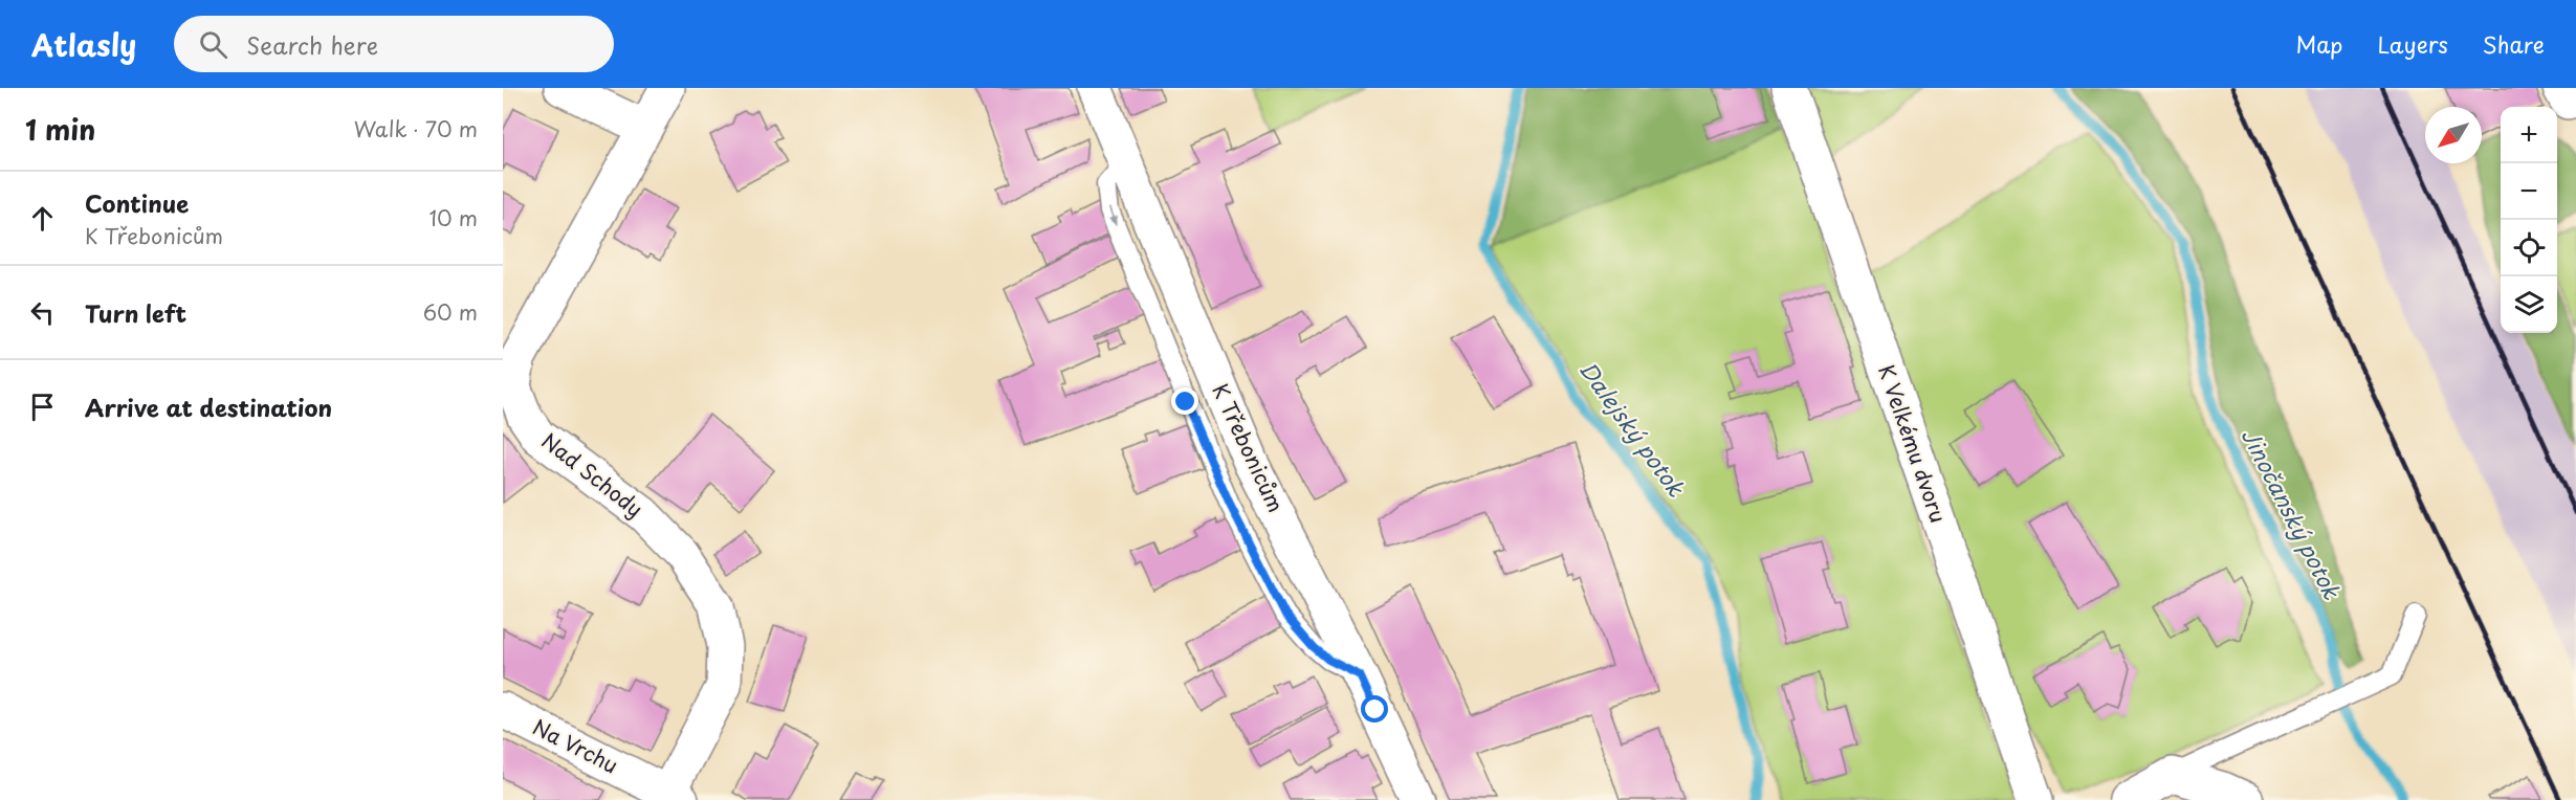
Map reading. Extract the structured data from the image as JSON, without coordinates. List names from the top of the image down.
{
  "streets": {
    "street": [
      "K Velkému dvoru",
      "K Třebonicům",
      "Nad Schody",
      "Na Vrchu"
    ]
  },
  "crossings": [
    ["Nad Schody", "Na Vrchu"]
  ],
  "water": ["Dalejský potok", "Jinočanský potok"],
  "north": "bottom left",
  "page": {
    "header": "Atlasly",
    "search": "Search here",
    "nav": ["Map", "Layers", "Share"],
    "heading": ["1 min", "Walk · 70 m"],
    "map_buttons": ["+", "−"],
    "list": [
      ["Continue", "K Třebonicům", "10 m"],
      ["Turn left", "60 m"],
      "Arrive at destination"
    ]
  }
}
